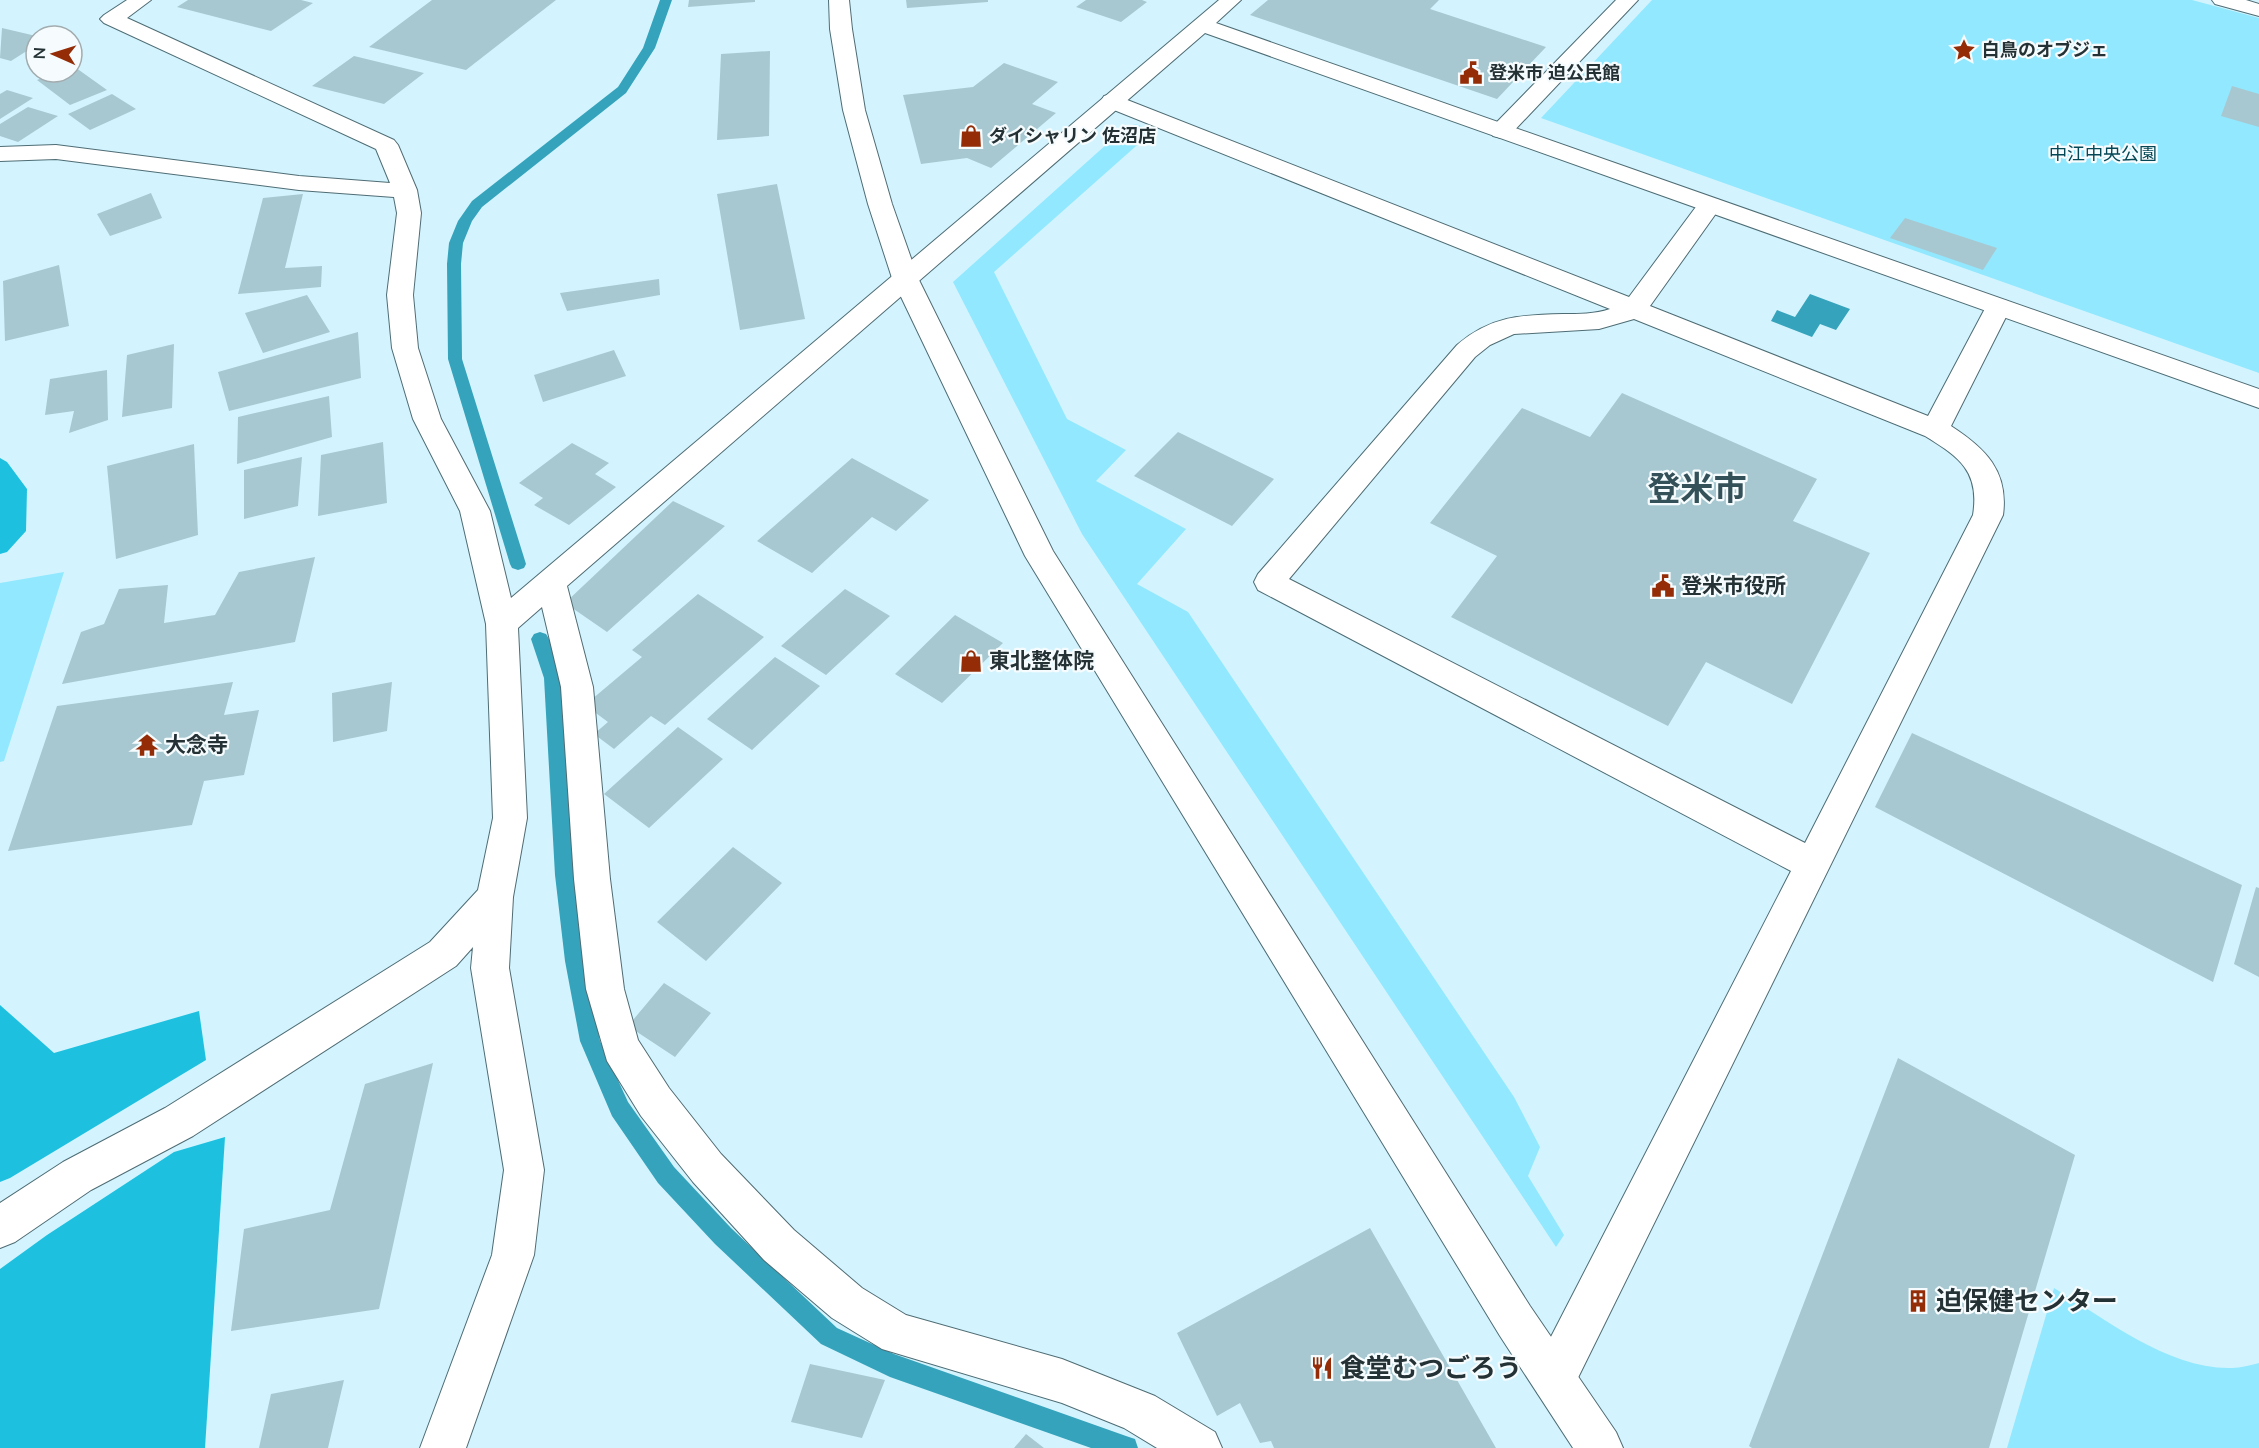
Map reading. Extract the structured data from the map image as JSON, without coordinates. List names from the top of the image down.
{
  "districts": ["登米市"],
  "parks": ["中江中央公園"],
  "places": {
    "place": ["白鳥のオブジェ"],
    "public building": ["登米市 迫公民館", "登米市役所"],
    "shop": ["ダイシャリン 佐沼店", "東北整体院"],
    "temple": ["大念寺"],
    "building": ["迫保健センター"],
    "restaurant": ["食堂むつごろう"]
  },
  "north": "left"
}
